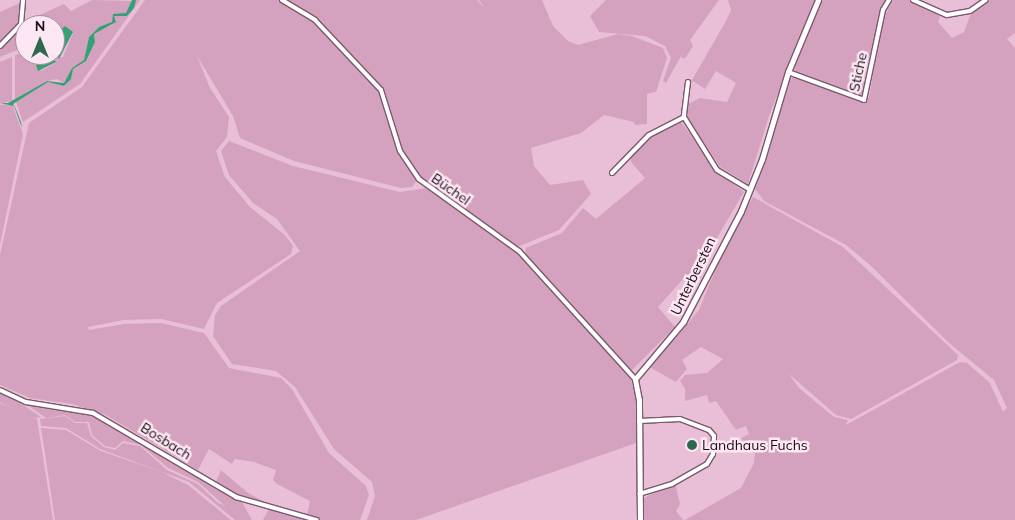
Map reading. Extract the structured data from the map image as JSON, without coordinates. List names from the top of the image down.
{
  "streets": {
    "street": [
      "Stiche",
      "Büchel",
      "Unterbersten",
      "Bosbach"
    ]
  },
  "crossings": [
    ["Stiche", "Unterbersten"],
    ["Büchel", "Unterbersten"]
  ],
  "places": ["Landhaus Fuchs"],
  "north": "top"
}
